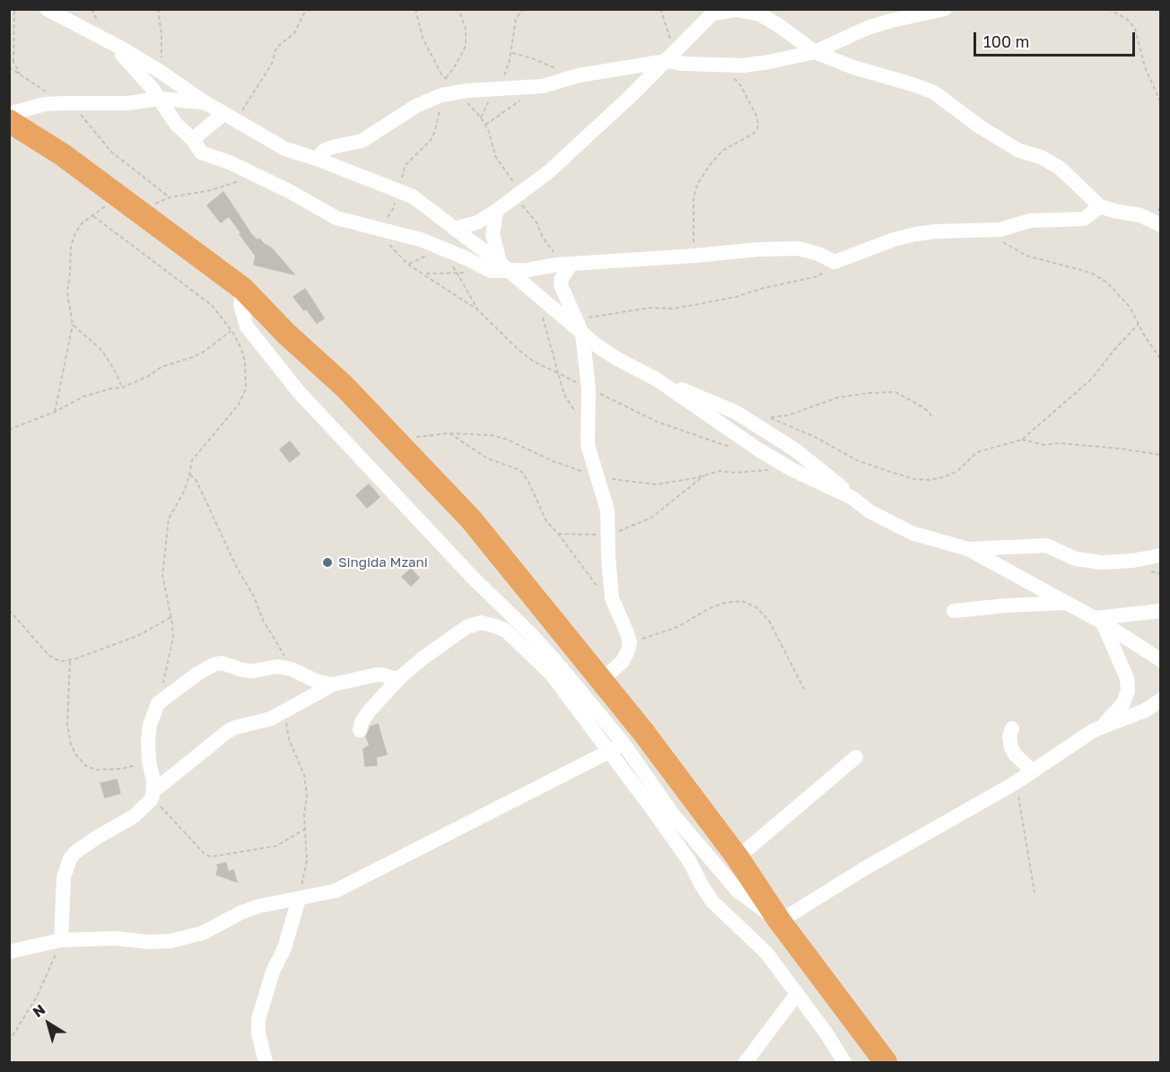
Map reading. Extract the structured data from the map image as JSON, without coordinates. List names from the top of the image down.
{
  "places": ["Singida Mzani"],
  "scale_bar": "100 m",
  "north": "top left"
}
